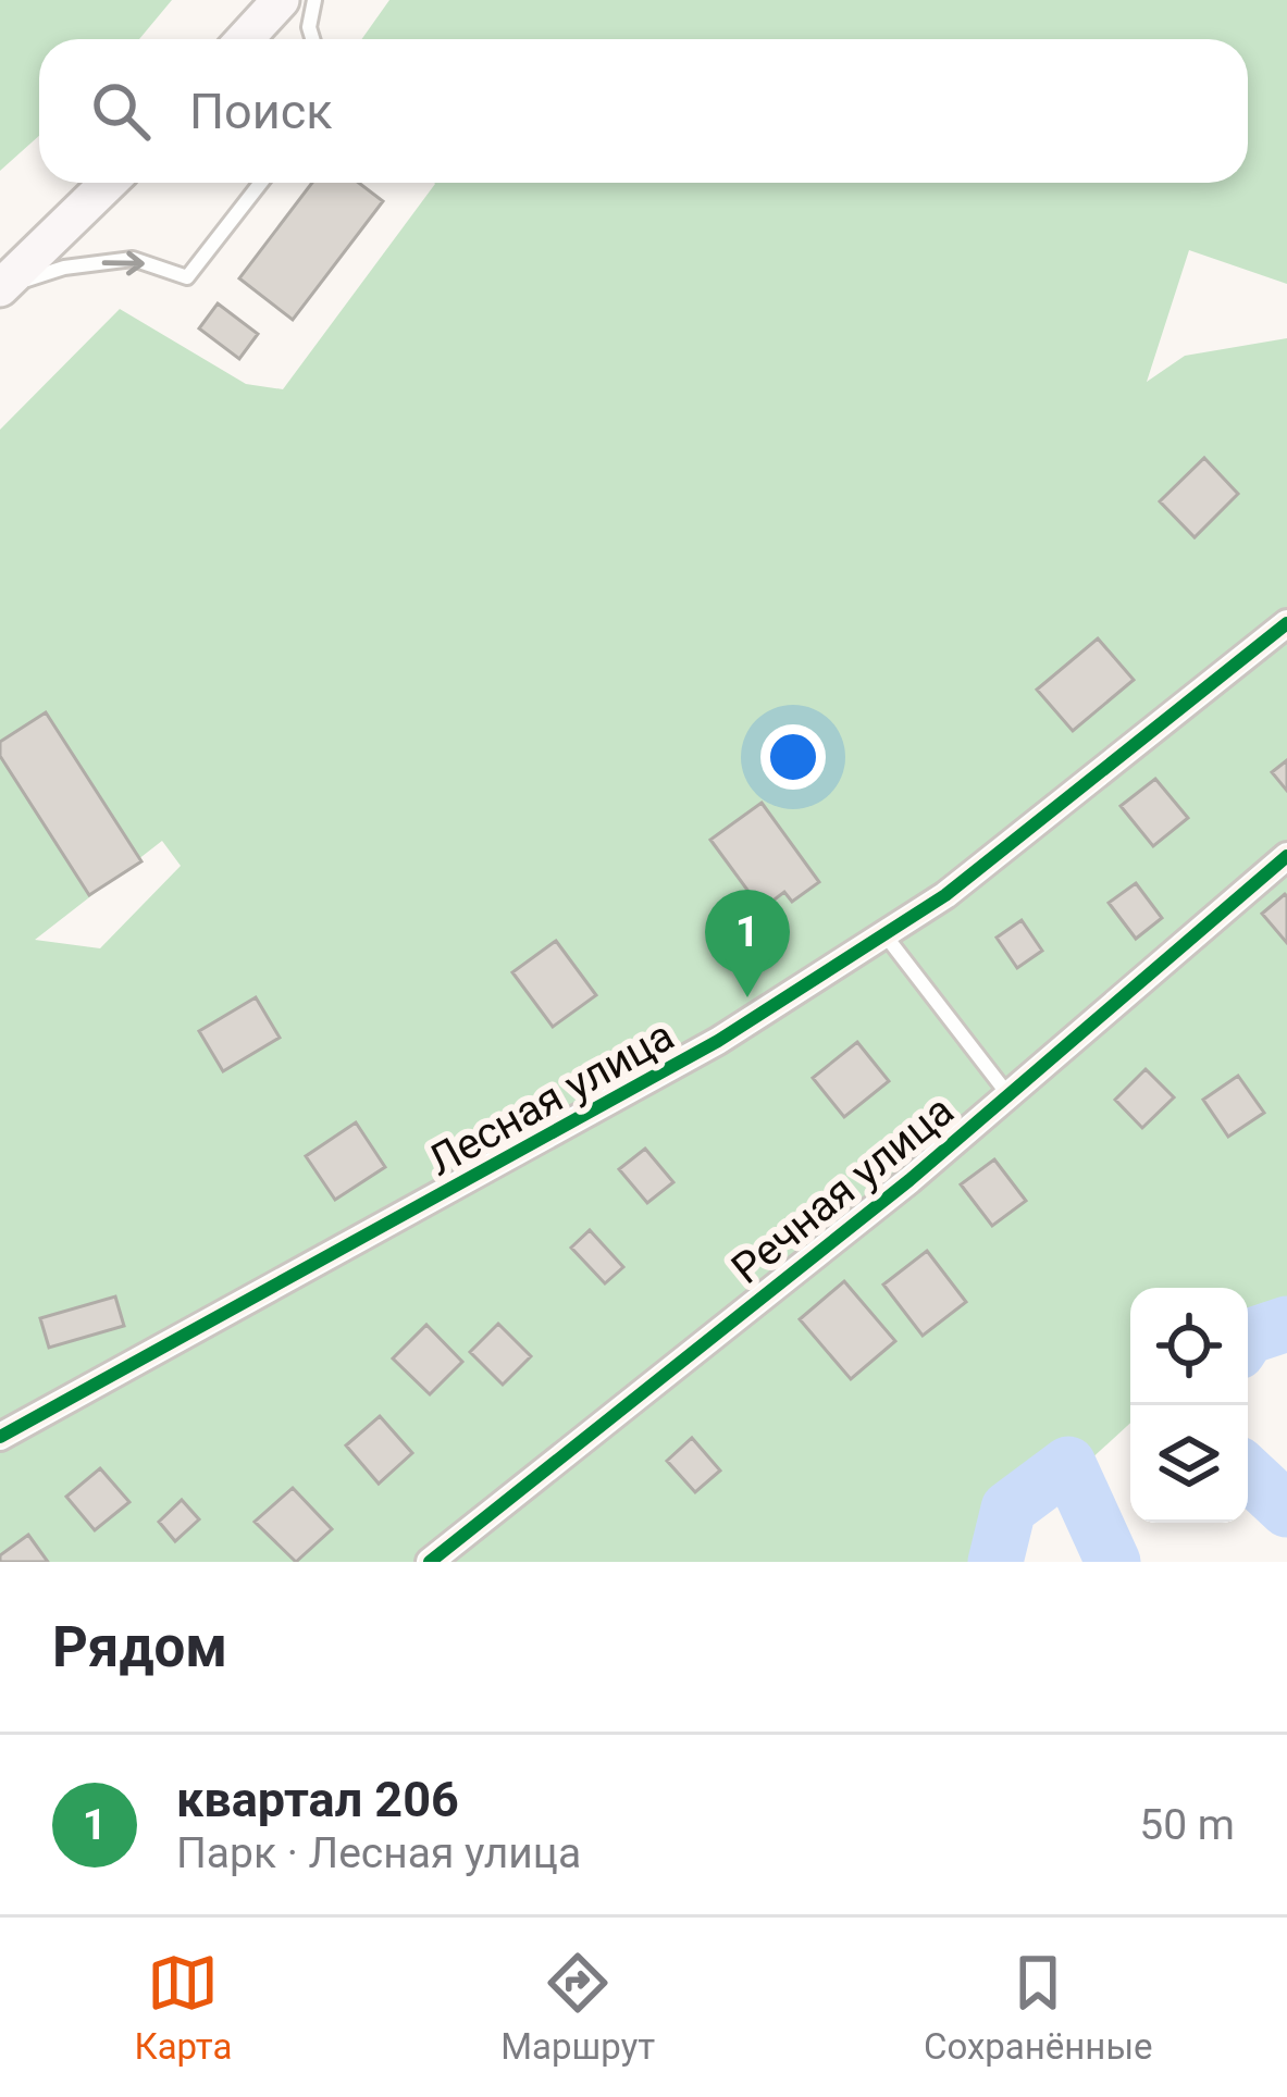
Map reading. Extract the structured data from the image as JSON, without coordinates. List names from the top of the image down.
{
  "streets": {
    "street": ["Лесная улица", "Речная улица"]
  },
  "page": {
    "search": "Поиск",
    "pins": "1",
    "heading": "Рядом",
    "list": [
      {
        "mark": "1",
        "name": "квартал 206",
        "note": "Парк · Лесная улица",
        "value": "50 m"
      }
    ],
    "nav": ["Карта", "Маршрут", "Сохранённые"]
  }
}
